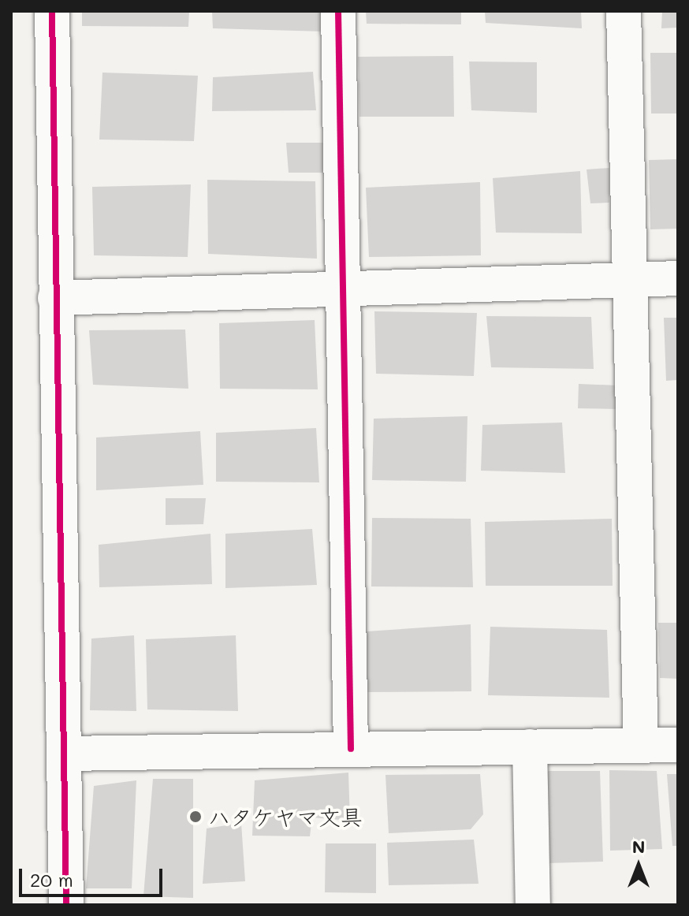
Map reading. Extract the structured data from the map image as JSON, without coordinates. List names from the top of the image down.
{
  "places": ["ハタケヤマ文具"],
  "scale_bar": "20 m",
  "north": "top"
}
